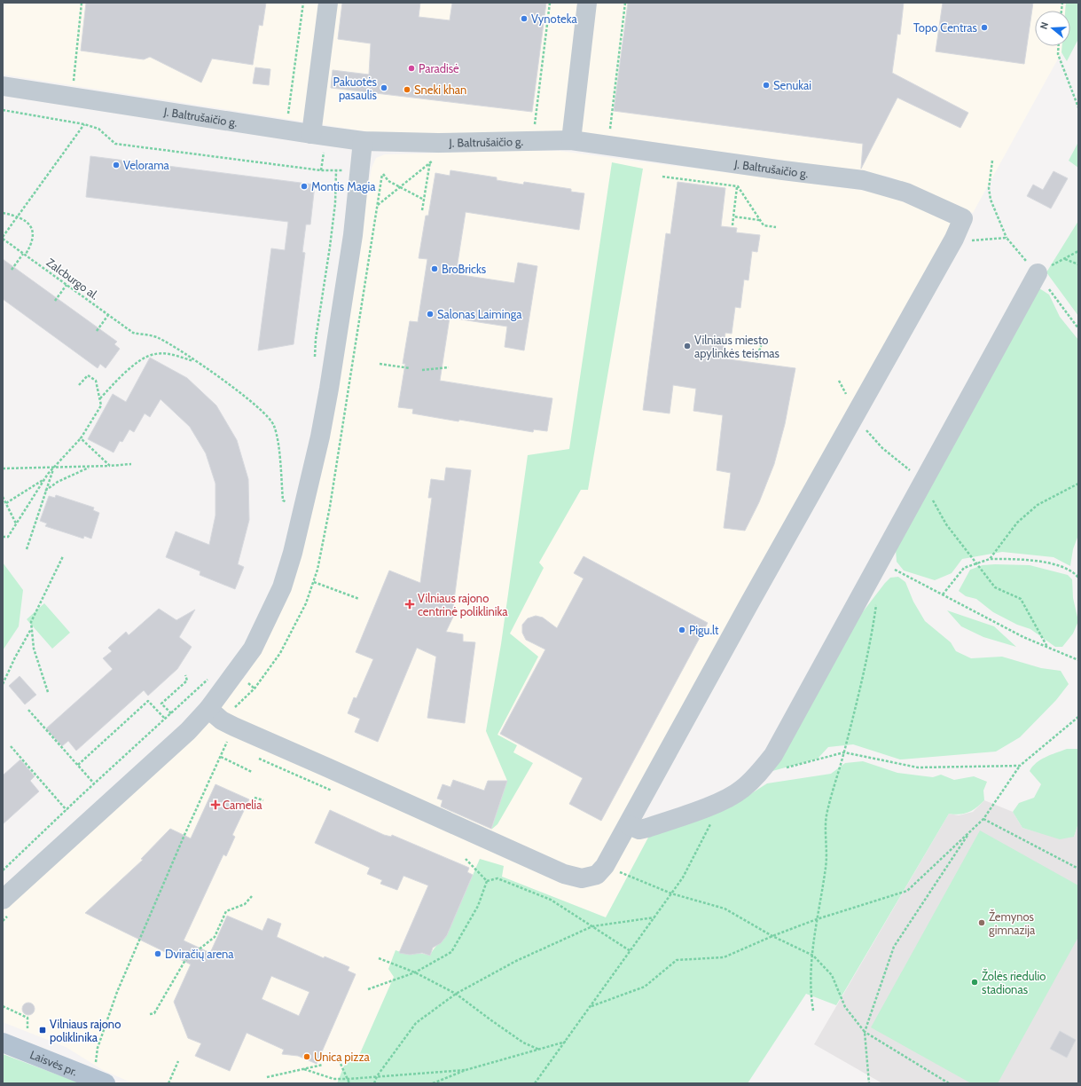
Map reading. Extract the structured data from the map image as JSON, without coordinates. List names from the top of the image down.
{
  "streets": {
    "main road": ["Laisvės pr."],
    "street": ["J. Baltrušaičio g."],
    "path": ["Zalcburgo al."]
  },
  "places": {
    "other": [
      "Vynoteka",
      "Topo Centras",
      "Paradisė",
      "Senukai",
      "Pakuotės pasaulis",
      "Sneki khan",
      "Velorama",
      "Montis Magia",
      "BroBricks",
      "Salonas Laiminga",
      "Vilniaus miesto apylinkės teismas",
      "Pigu.lt",
      "Žemynos gimnazija",
      "Dviračių arena",
      "Žolės riedulio stadionas",
      "Unica pizza"
    ],
    "health": ["Vilniaus rajono centrinė poliklinika", "Camelia"],
    "transit": ["Vilniaus rajono poliklinika"]
  },
  "north": "left"
}
